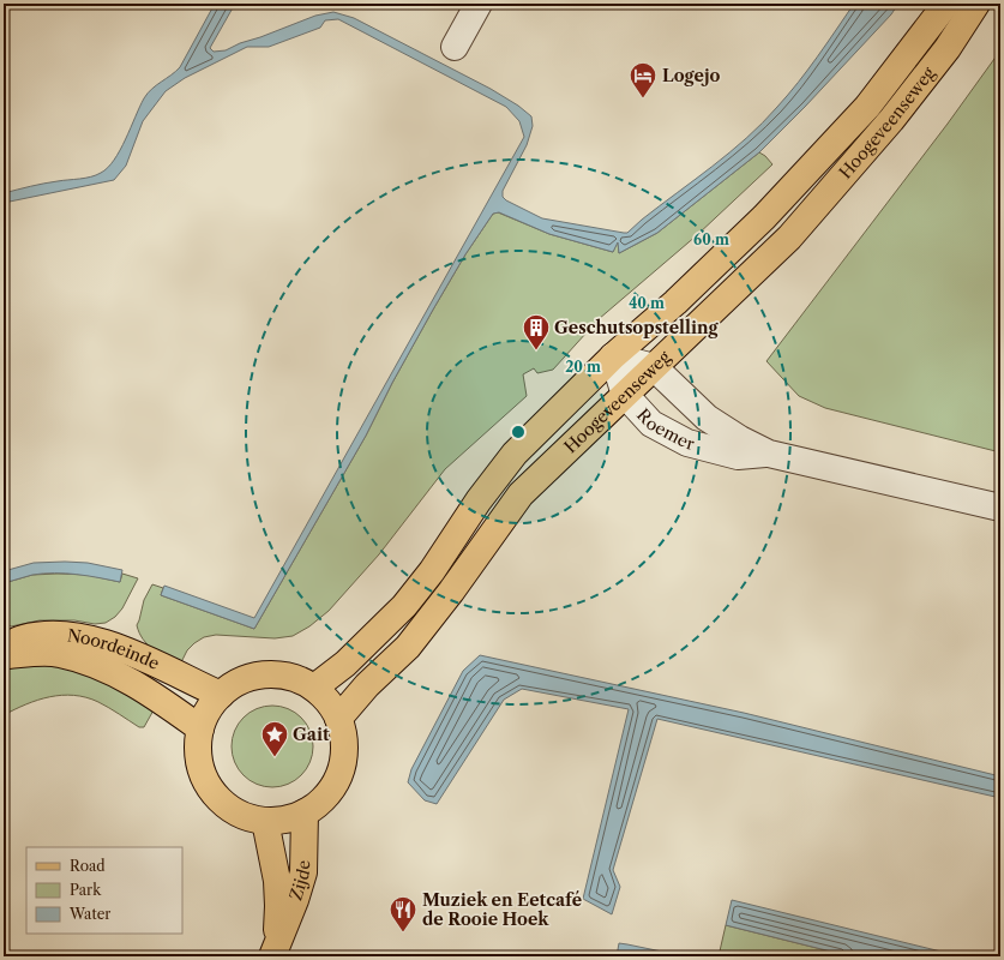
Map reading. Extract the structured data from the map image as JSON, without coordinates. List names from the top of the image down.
{
  "streets": {
    "main road": ["Hoogeveenseweg", "Noordeinde", "Zijde"],
    "street": ["Roemer"]
  },
  "crossings": [
    ["Hoogeveenseweg", "Roemer"],
    ["Hoogeveenseweg", "Noordeinde"],
    ["Hoogeveenseweg", "Zijde"],
    ["Noordeinde", "Zijde"]
  ],
  "places": {
    "hotel": ["Logejo"],
    "building": ["Geschutsopstelling"],
    "place": ["Gait"],
    "restaurant": ["Muziek en Eetcafé de Rooie Hoek"]
  },
  "legend": ["Road", "Park", "Water"],
  "rings": ["60 m", "40 m", "20 m"]
}
